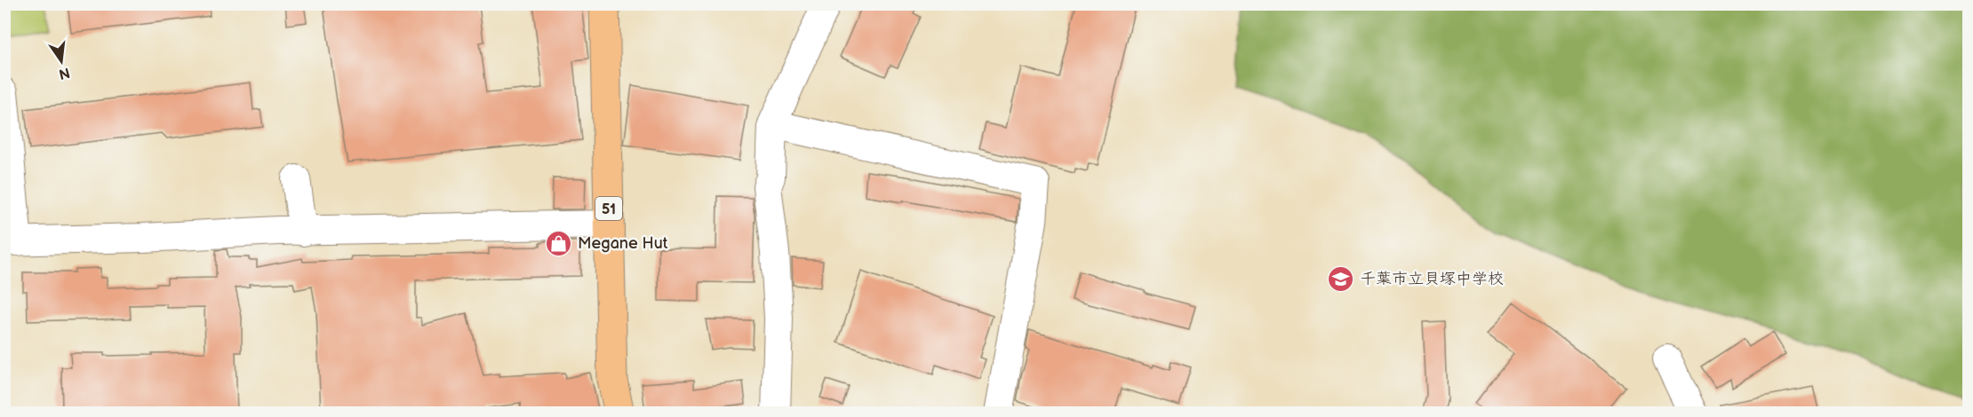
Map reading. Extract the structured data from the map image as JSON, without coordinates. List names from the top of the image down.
{
  "streets": {
    "highway": ["51"]
  },
  "places": {
    "shop": ["Megane Hut"],
    "school or university": ["千葉市立貝塚中学校"]
  },
  "north": "bottom"
}
